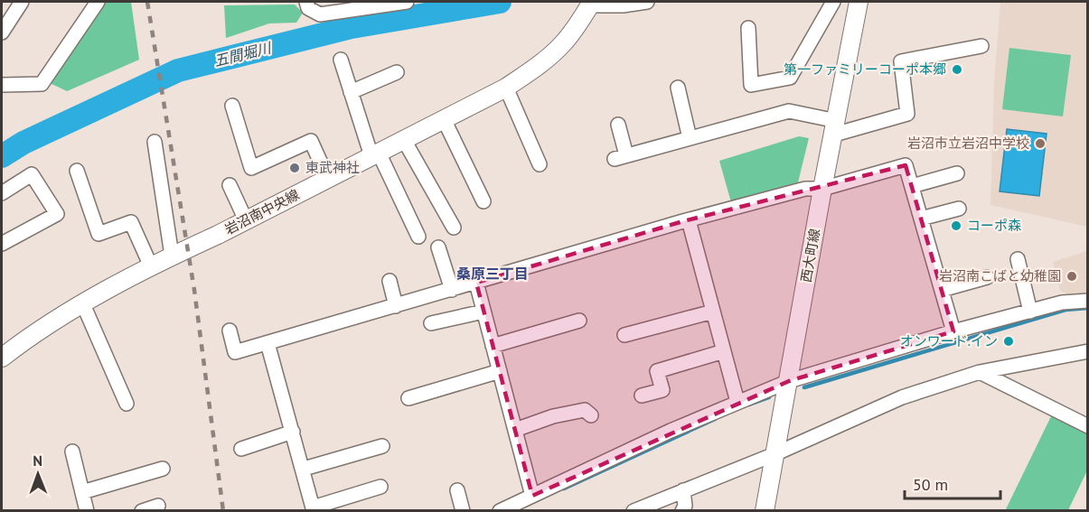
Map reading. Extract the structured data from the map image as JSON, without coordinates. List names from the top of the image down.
{
  "streets": {
    "street": ["岩沼南中央線", "西大町線"]
  },
  "districts": ["桑原三丁目"],
  "water": ["五間堀川"],
  "places": [
    "第一ファミリーコーポ本郷",
    "岩沼市立岩沼中学校",
    "東武神社",
    "コーポ森",
    "岩沼南こばと幼稚園",
    "オンワード.イン"
  ],
  "scale_bar": "50 m",
  "north": "top"
}
